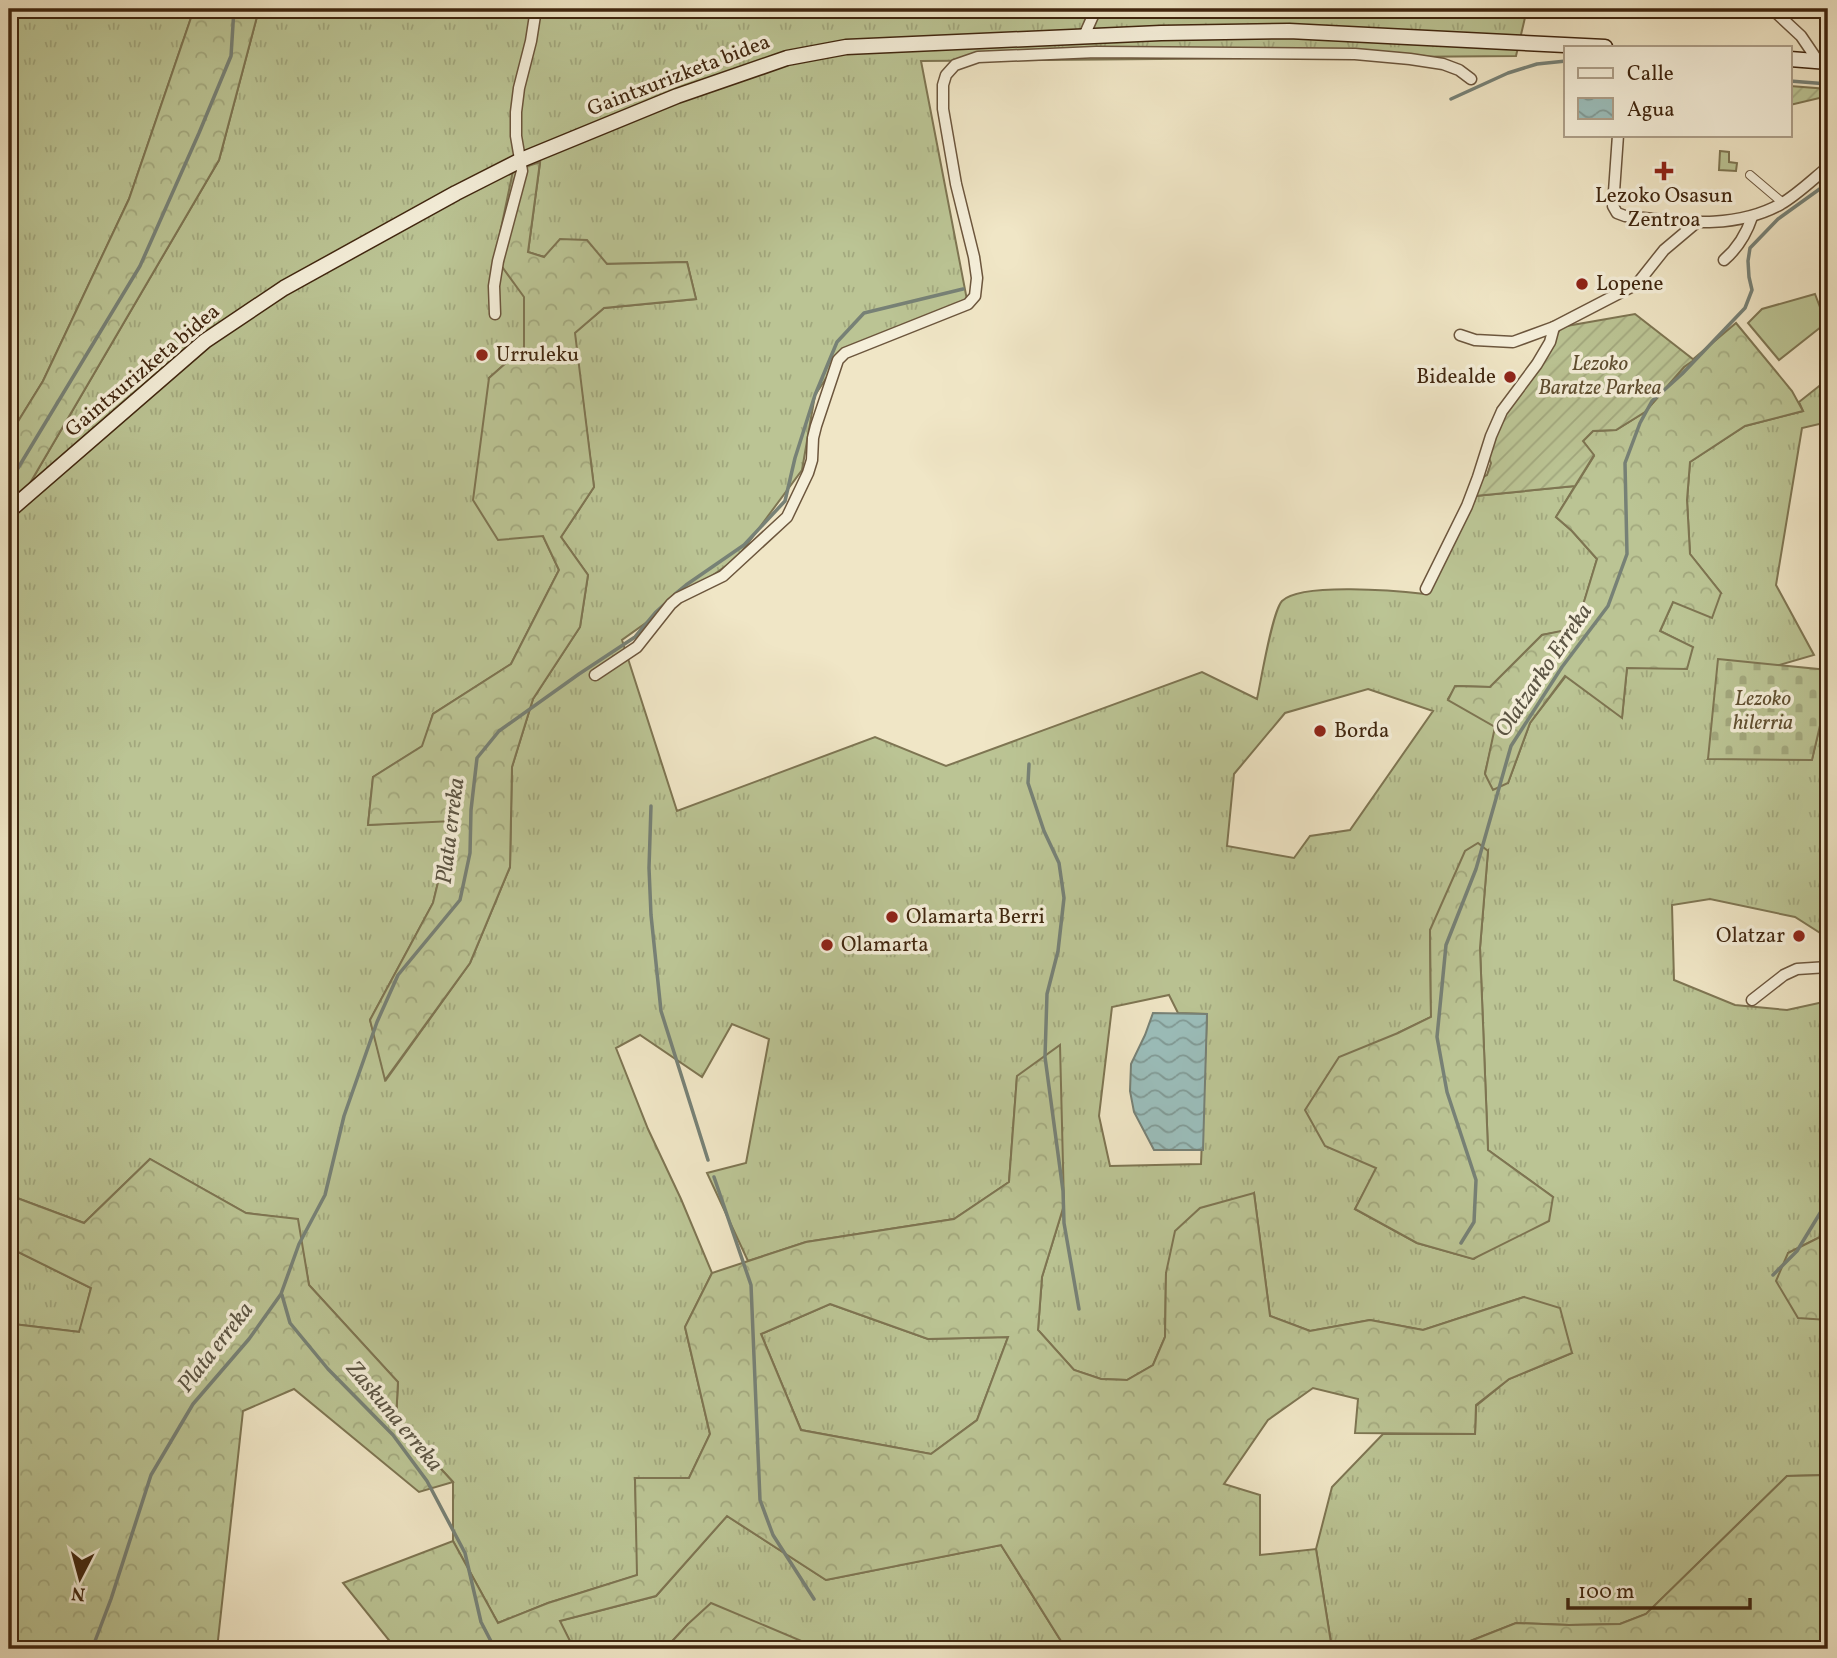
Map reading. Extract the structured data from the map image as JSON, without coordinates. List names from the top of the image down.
{
  "streets": {
    "main road": ["Gaintxurizketa bidea"]
  },
  "water": ["Olatzarko Erreka", "Plata erreka", "Zaskuna erreka"],
  "parks": ["Lezoko Baratze Parkea", "Lezoko hilerria"],
  "places": {
    "health": ["Lezoko Osasun Zentroa"],
    "other": [
      "Lopene",
      "Urruleku",
      "Bidealde",
      "Borda",
      "Olamarta Berri",
      "Olatzar",
      "Olamarta"
    ]
  },
  "legend": ["Calle", "Agua"],
  "scale_bar": "100 m",
  "north": "bottom"
}
